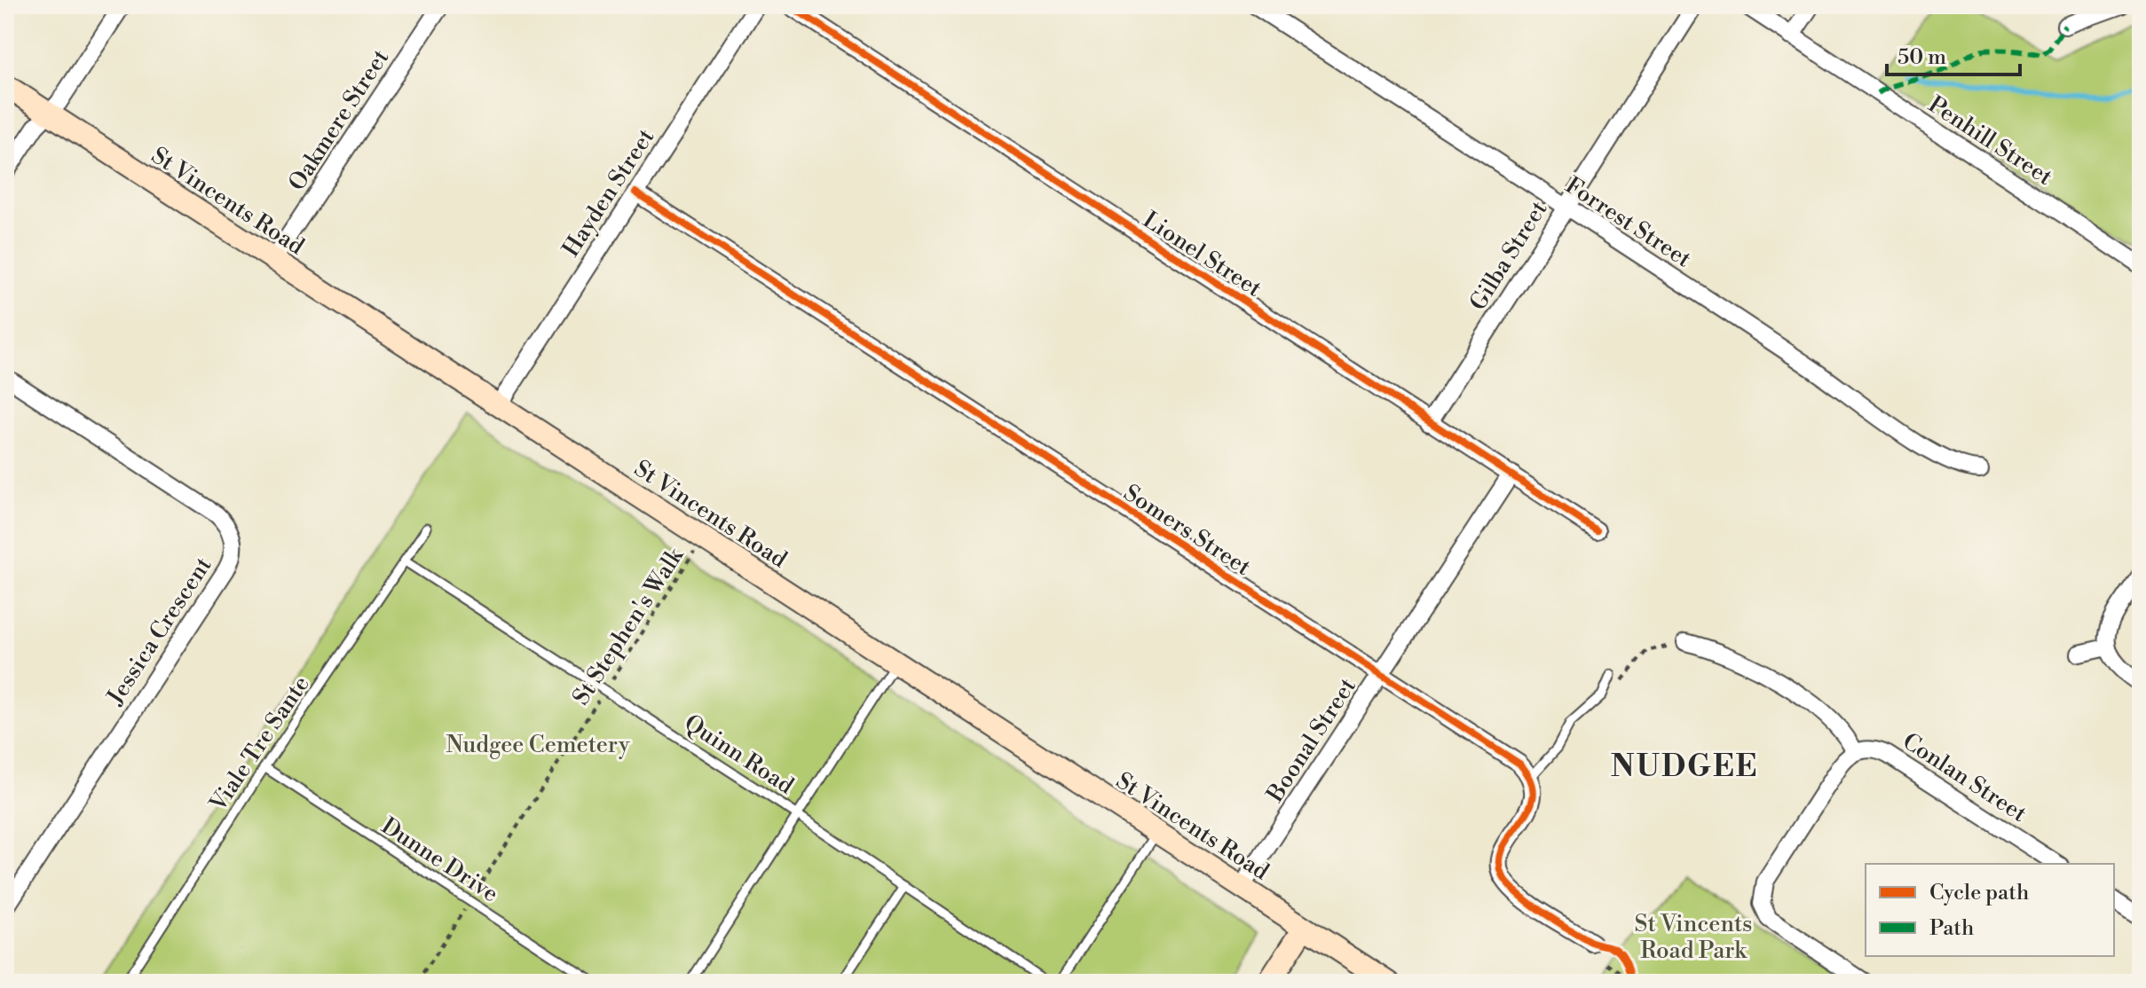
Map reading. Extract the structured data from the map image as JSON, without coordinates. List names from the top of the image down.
{
  "streets": {
    "main road": ["St Vincents Road"],
    "street": [
      "Oakmere Street",
      "Penhill Street",
      "Hayden Street",
      "Forrest Street",
      "Lionel Street",
      "Gilba Street",
      "Somers Street",
      "Jessica Crescent",
      "Boonal Street",
      "Conlan Street"
    ],
    "lane": ["Viale Tre Sante", "Quinn Road", "Dunne Drive"],
    "path": ["St Stephen's Walk"]
  },
  "crossings": [
    ["Oakmere Street", "St Vincents Road"],
    ["Hayden Street", "St Vincents Road"],
    ["Hayden Street", "Somers Street"],
    ["St Vincents Road", "St Stephen's Walk"],
    ["St Vincents Road", "Boonal Street"],
    ["Forrest Street", "Gilba Street"],
    ["Lionel Street", "Gilba Street"],
    ["Lionel Street", "Boonal Street"],
    ["Somers Street", "Boonal Street"],
    ["St Stephen's Walk", "Quinn Road"],
    ["St Stephen's Walk", "Dunne Drive"],
    ["Viale Tre Sante", "Quinn Road"],
    ["Viale Tre Sante", "Dunne Drive"]
  ],
  "districts": ["NUDGEE"],
  "parks": ["Nudgee Cemetery", "St Vincents Road Park"],
  "legend": ["Cycle path", "Path"],
  "scale_bar": "50 m"
}
